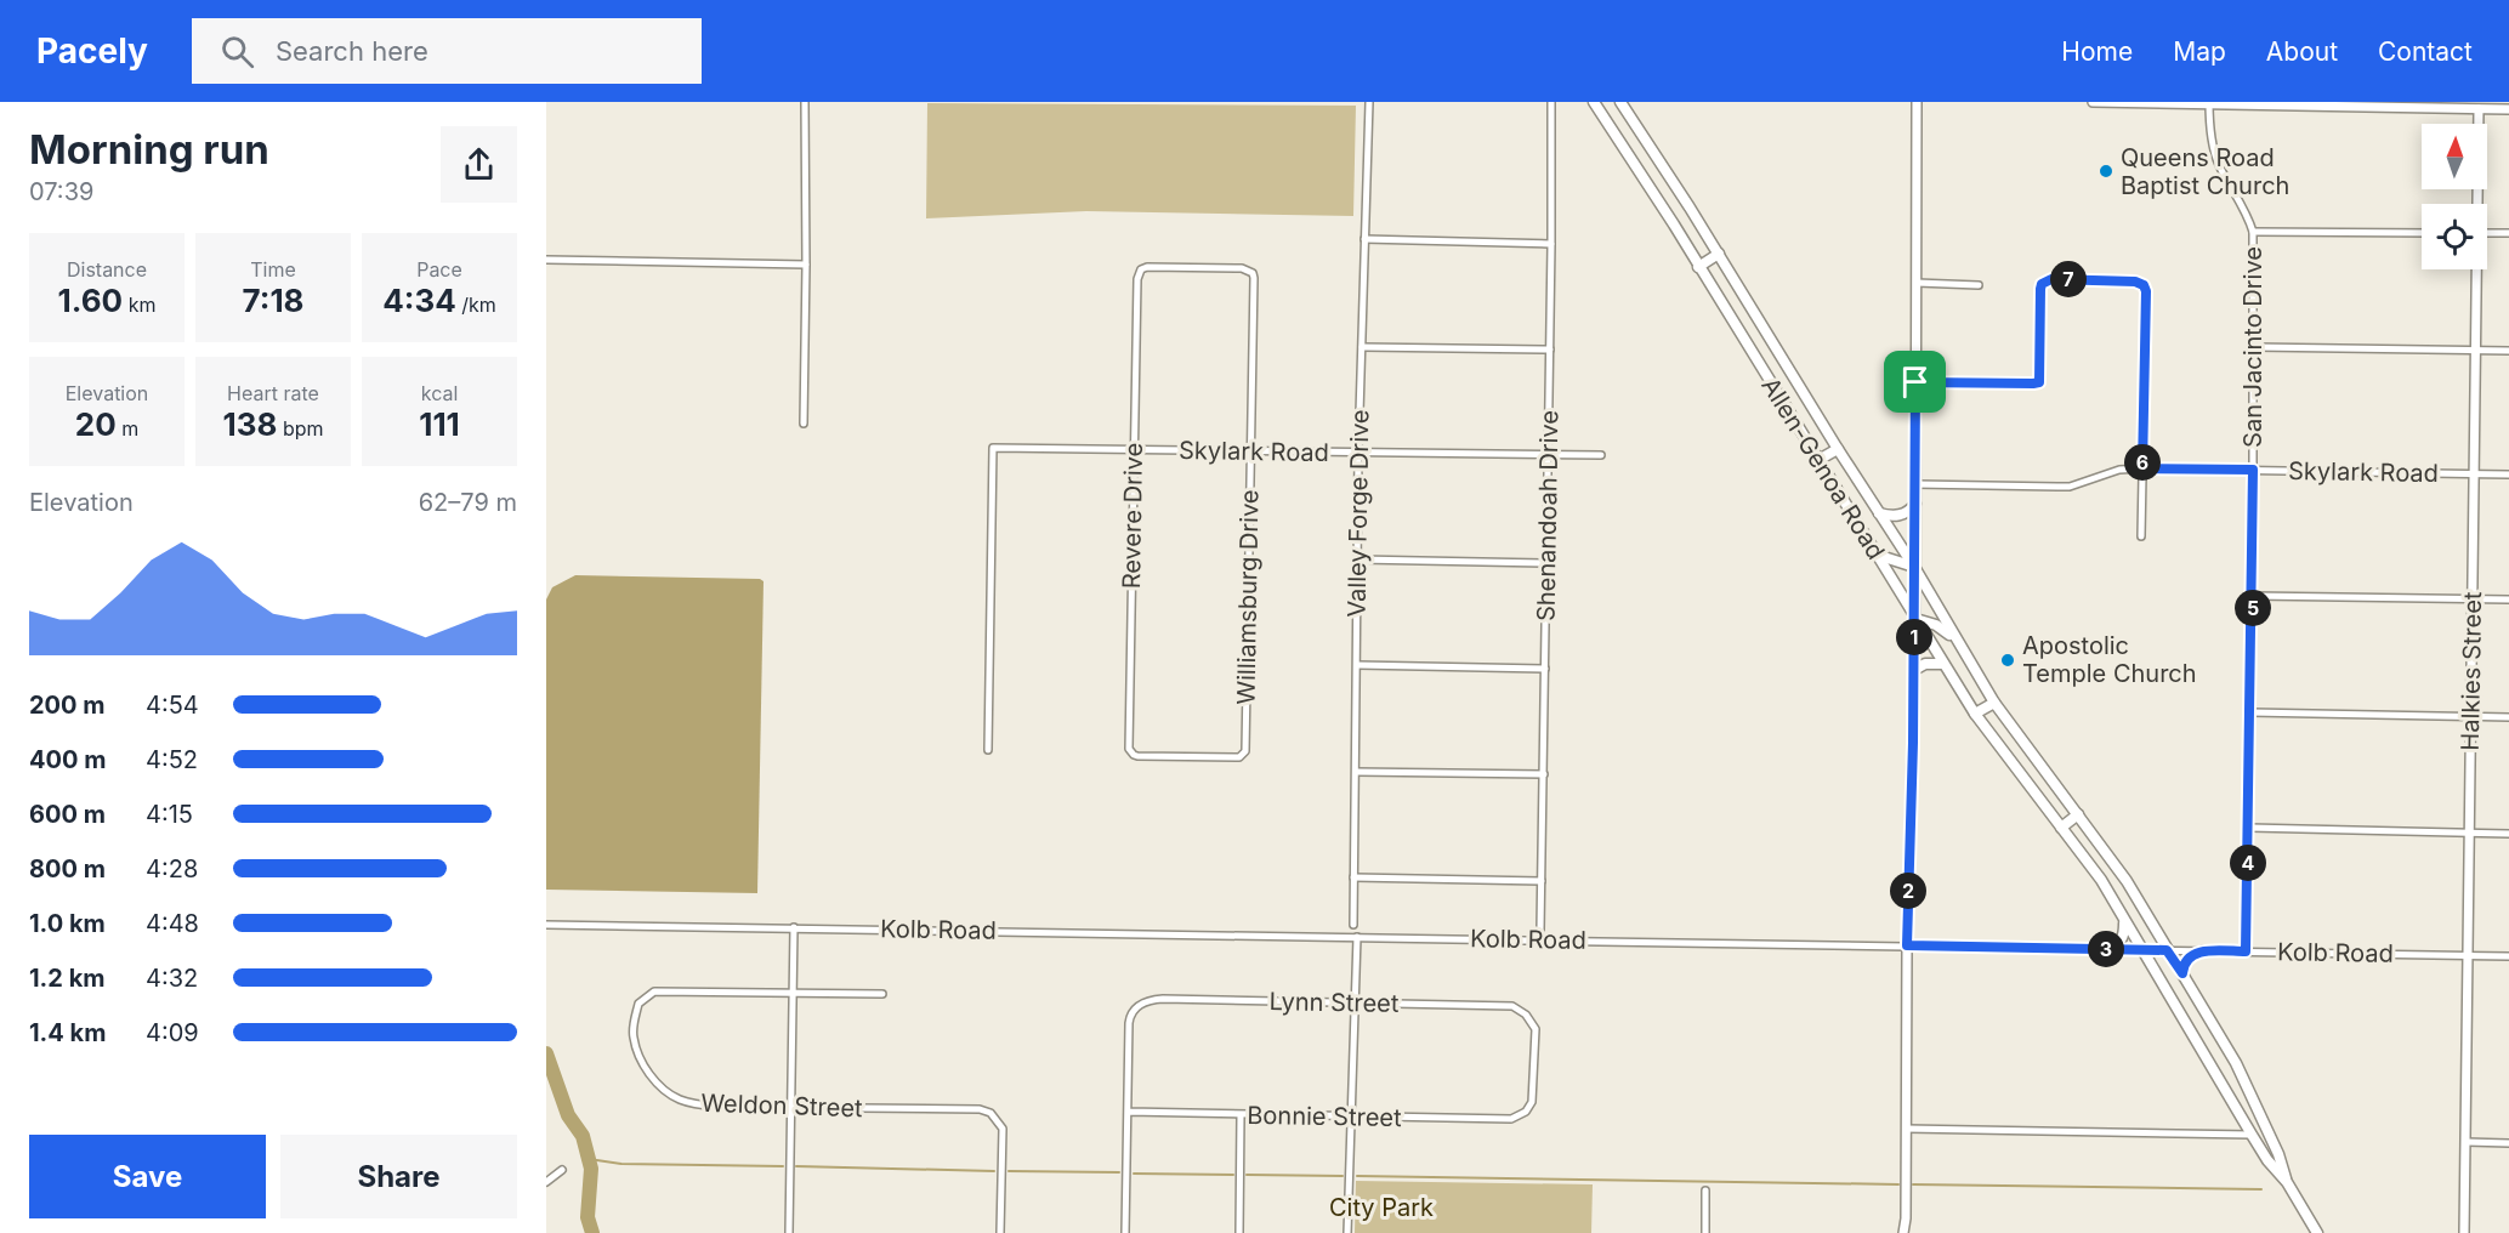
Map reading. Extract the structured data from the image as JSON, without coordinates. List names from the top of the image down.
{
  "streets": {
    "main road": ["Allen-Genoa Road"],
    "street": [
      "San Jacinto Drive",
      "Skylark Road",
      "Valley Forge Drive",
      "Revere Drive",
      "Shenandoah Drive",
      "Williamsburg Drive",
      "Halkies Street",
      "Kolb Road",
      "Lynn Street",
      "Weldon Street",
      "Bonnie Street"
    ]
  },
  "crossings": [
    ["San Jacinto Drive", "Skylark Road"],
    ["San Jacinto Drive", "Kolb Road"],
    ["Skylark Road", "Valley Forge Drive"],
    ["Skylark Road", "Revere Drive"],
    ["Skylark Road", "Shenandoah Drive"],
    ["Skylark Road", "Williamsburg Drive"],
    ["Skylark Road", "Halkies Street"],
    ["Allen-Genoa Road", "Kolb Road"],
    ["Revere Drive", "Williamsburg Drive"],
    ["Halkies Street", "Kolb Road"],
    ["Lynn Street", "Bonnie Street"]
  ],
  "parks": ["City Park"],
  "places": ["Queens Road Baptist Church", "Apostolic Temple Church"],
  "north": "top",
  "page": {
    "header": "Pacely",
    "search": "Search here",
    "nav": [
      "Home",
      "Map",
      "About",
      "Contact"
    ],
    "heading": ["Morning run", "07:39"],
    "stats": [
      ["Distance", "1.60 km"],
      ["Time", "7:18"],
      ["Pace", "4:34 /km"],
      ["Elevation", "20 m"],
      ["Heart rate", "138 bpm"],
      ["kcal", "111"]
    ],
    "pins": [
      "7",
      "6",
      "5",
      "1",
      "4",
      "2",
      "3"
    ],
    "chart": ["Elevation", "62–79 m"],
    "list": [
      {
        "name": "200 m",
        "note": "4:54"
      },
      {
        "name": "400 m",
        "note": "4:52"
      },
      {
        "name": "600 m",
        "note": "4:15"
      },
      {
        "name": "800 m",
        "note": "4:28"
      },
      {
        "name": "1.0 km",
        "note": "4:48"
      },
      {
        "name": "1.2 km",
        "note": "4:32"
      },
      {
        "name": "1.4 km",
        "note": "4:09"
      }
    ],
    "buttons": ["Save", "Share"]
  }
}
